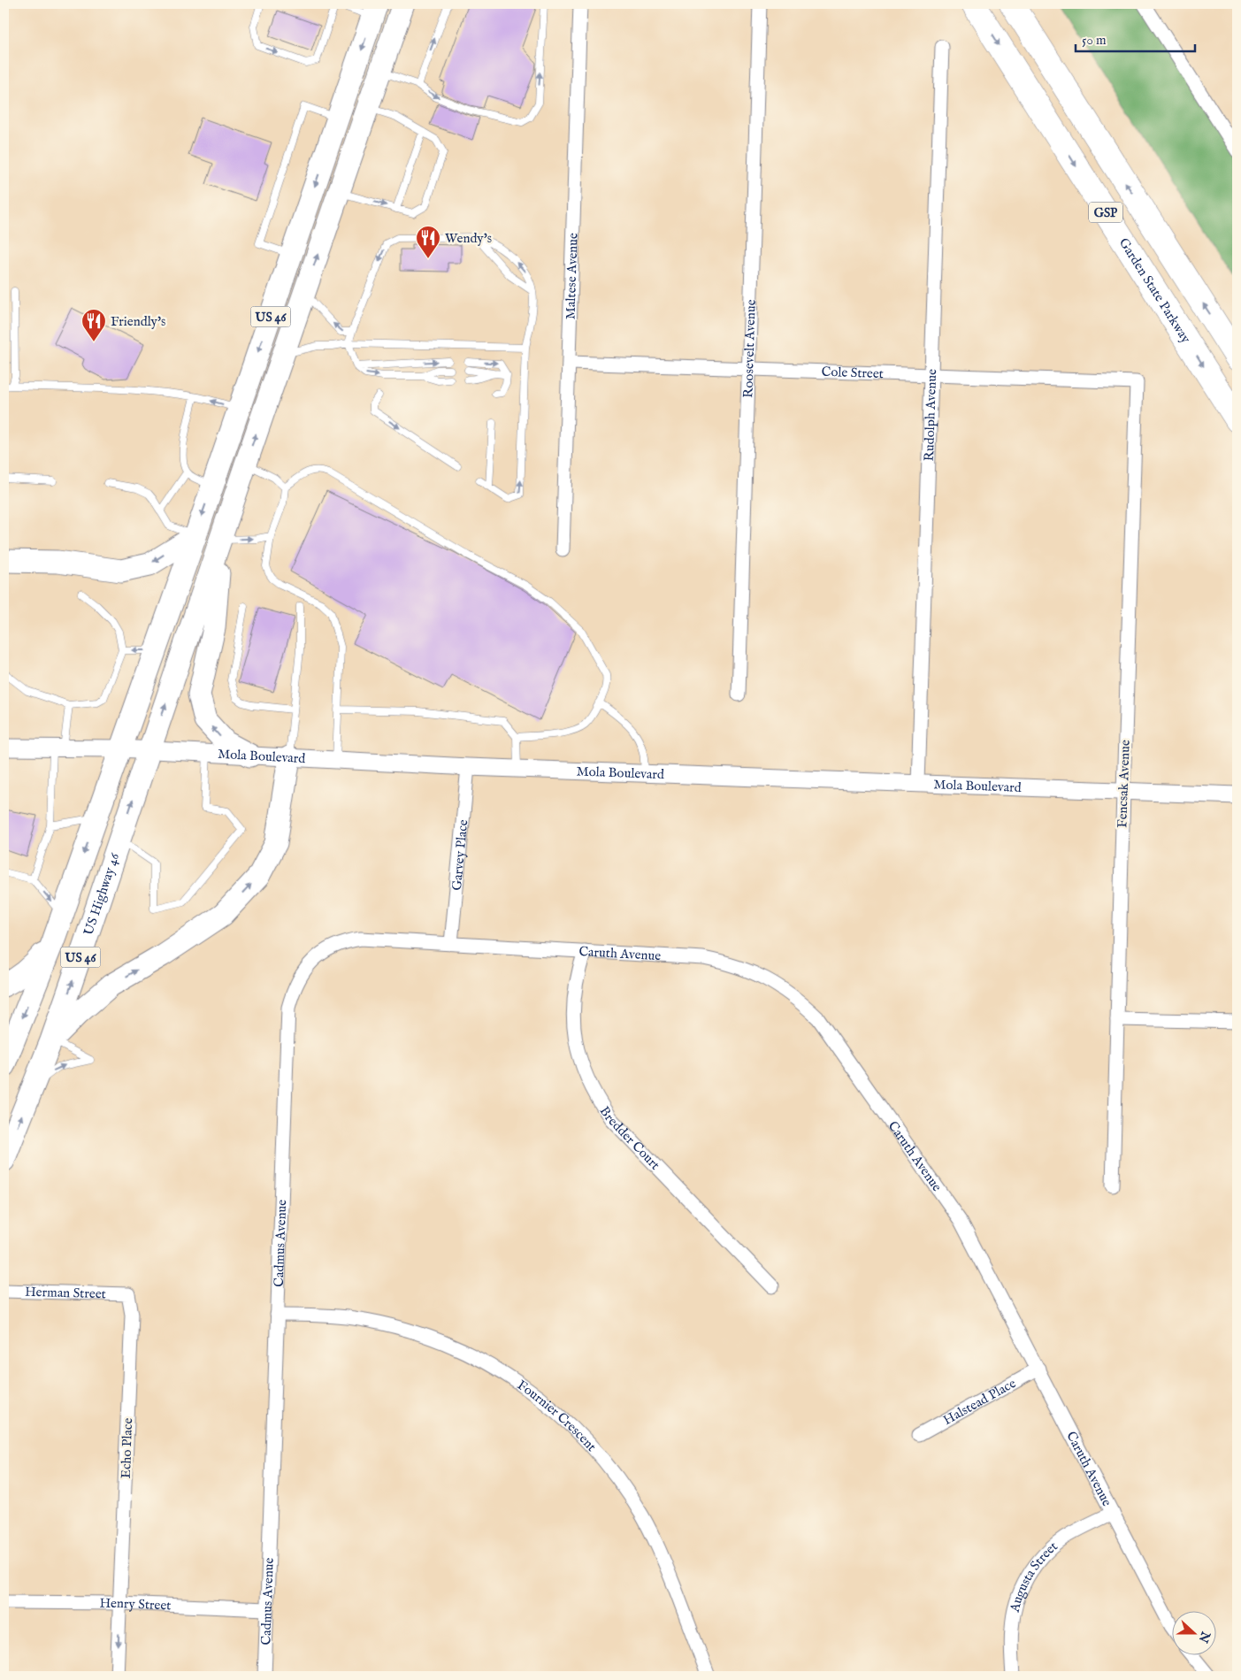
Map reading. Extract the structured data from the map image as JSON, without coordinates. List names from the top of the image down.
{
  "streets": {
    "highway": [
      "GSP",
      "Garden State Parkway",
      "US 46",
      "US Highway 46"
    ],
    "street": [
      "Maltese Avenue",
      "Roosevelt Avenue",
      "Cole Street",
      "Rudolph Avenue",
      "Mola Boulevard",
      "Fencsak Avenue",
      "Garvey Place",
      "Caruth Avenue",
      "Bredder Court",
      "Cadmus Avenue",
      "Herman Street",
      "Halstead Place",
      "Fournier Crescent",
      "Echo Place",
      "Augusta Street",
      "Henry Street"
    ]
  },
  "crossings": [
    ["Maltese Avenue", "Cole Street"],
    ["US 46", "Mola Boulevard"],
    ["US 46", "US Highway 46"],
    ["Roosevelt Avenue", "Cole Street"],
    ["Cole Street", "Rudolph Avenue"],
    ["Cole Street", "Fencsak Avenue"],
    ["Rudolph Avenue", "Mola Boulevard"],
    ["Mola Boulevard", "Fencsak Avenue"],
    ["Mola Boulevard", "Garvey Place"],
    ["Mola Boulevard", "US Highway 46"],
    ["Garvey Place", "Caruth Avenue"],
    ["Garvey Place", "Cadmus Avenue"],
    ["Caruth Avenue", "Bredder Court"],
    ["Caruth Avenue", "Cadmus Avenue"],
    ["Caruth Avenue", "Halstead Place"],
    ["Caruth Avenue", "Augusta Street"],
    ["Cadmus Avenue", "Fournier Crescent"],
    ["Cadmus Avenue", "Henry Street"],
    ["Herman Street", "Echo Place"],
    ["Echo Place", "Henry Street"]
  ],
  "places": {
    "restaurant": ["Wendy's", "Friendly's"]
  },
  "scale_bar": "50 m",
  "north": "right"
}
